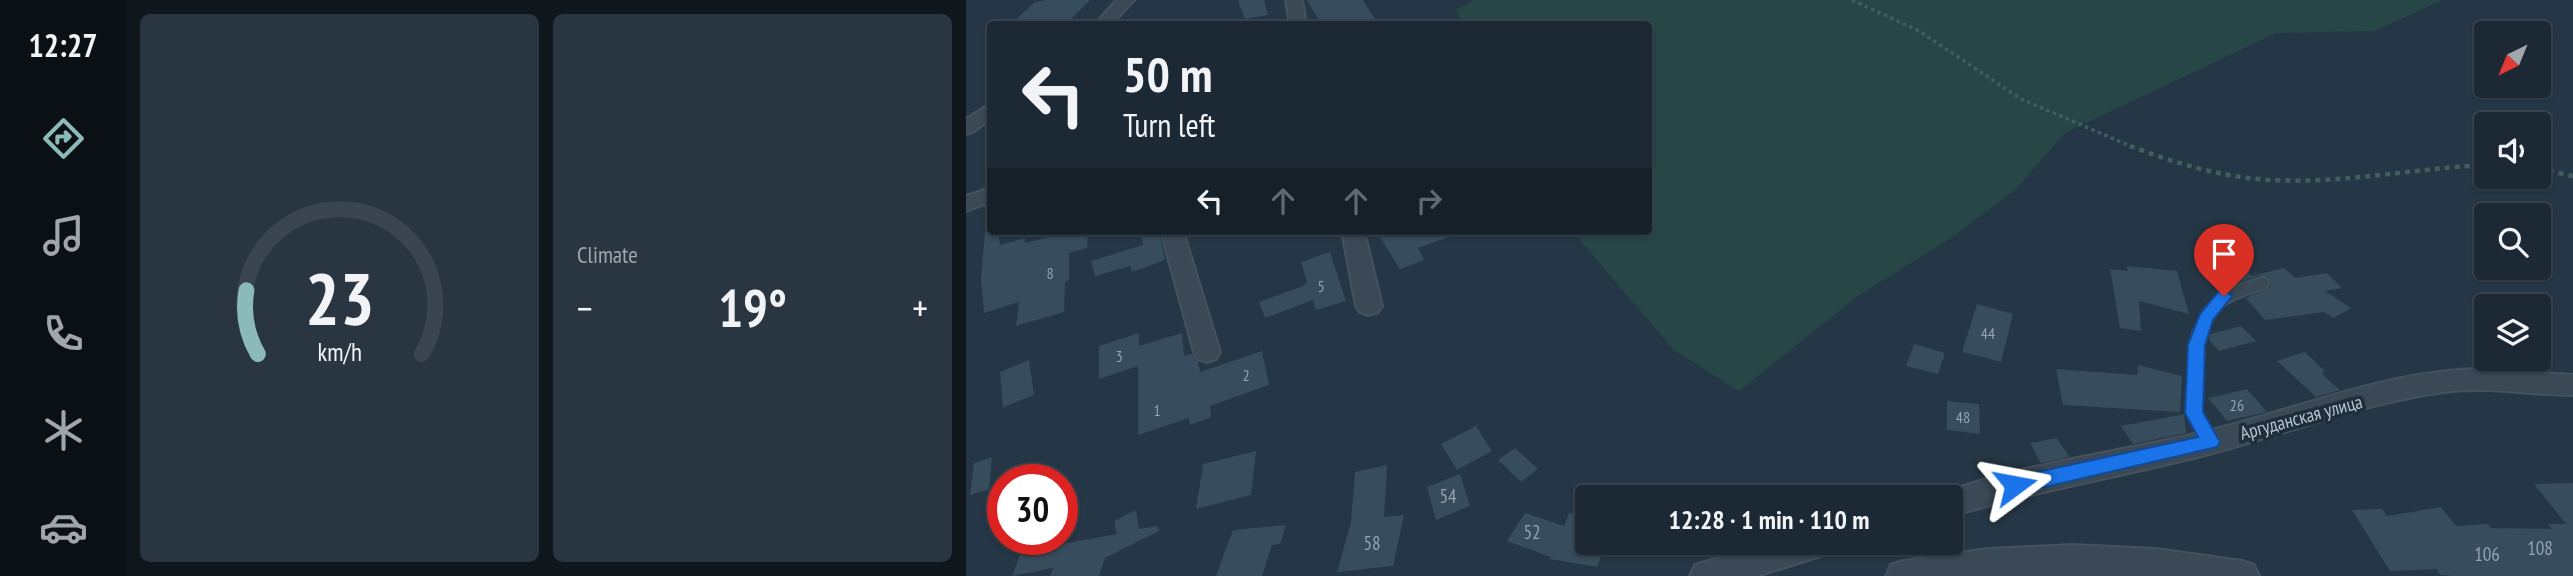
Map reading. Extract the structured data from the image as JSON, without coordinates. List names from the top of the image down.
{
  "streets": {
    "street": ["Аргуданская улица"]
  },
  "house_numbers": [
    "8",
    "5",
    "44",
    "3",
    "2",
    "26",
    "1",
    "48",
    "54",
    "52",
    "58",
    "108",
    "106"
  ],
  "north": "bottom left",
  "page": {
    "tabs": "12:27",
    "tile": "Climate",
    "turn": ["50 m", "Turn left"],
    "heat": ["−", "19°", "+"],
    "limit": "30",
    "trip": "12:28 · 1 min · 110 m",
    "gauge": ["23", "km/h"]
  }
}
